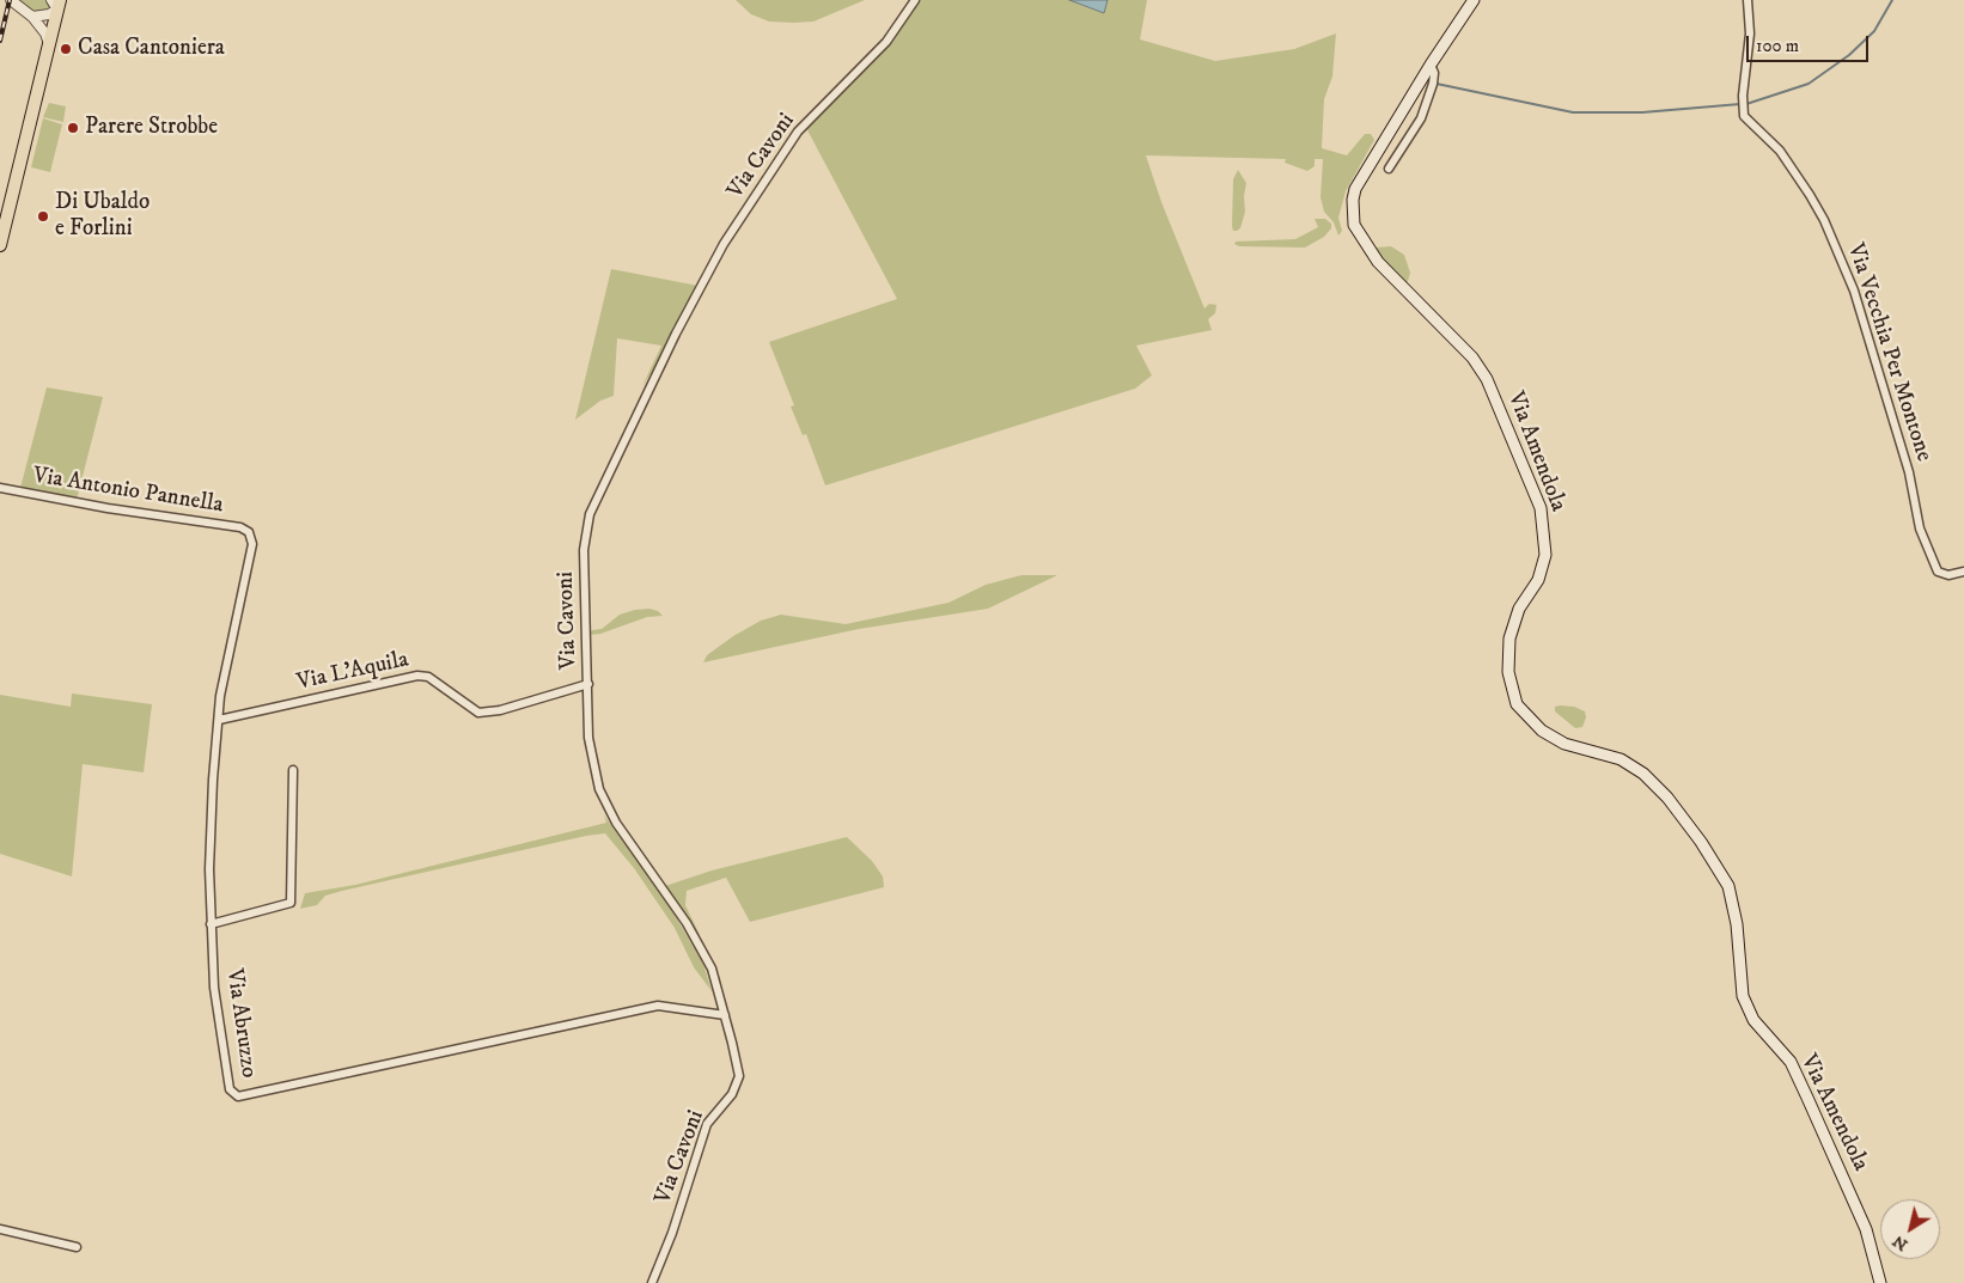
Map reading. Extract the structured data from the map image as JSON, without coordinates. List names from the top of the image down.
{
  "streets": {
    "main road": ["Via Amendola"],
    "street": [
      "Via Cavoni",
      "Via Vecchia Per Montone",
      "Via Antonio Pannella",
      "Via L'Aquila",
      "Via Abruzzo"
    ]
  },
  "crossings": [
    ["Via Cavoni", "Via L'Aquila"],
    ["Via Cavoni", "Via Abruzzo"],
    ["Via Antonio Pannella", "Via Abruzzo"],
    ["Via L'Aquila", "Via Abruzzo"]
  ],
  "places": ["Casa Cantoniera", "Parere Strobbe", "Di Ubaldo e Forlini"],
  "scale_bar": "100 m",
  "north": "bottom left"
}
